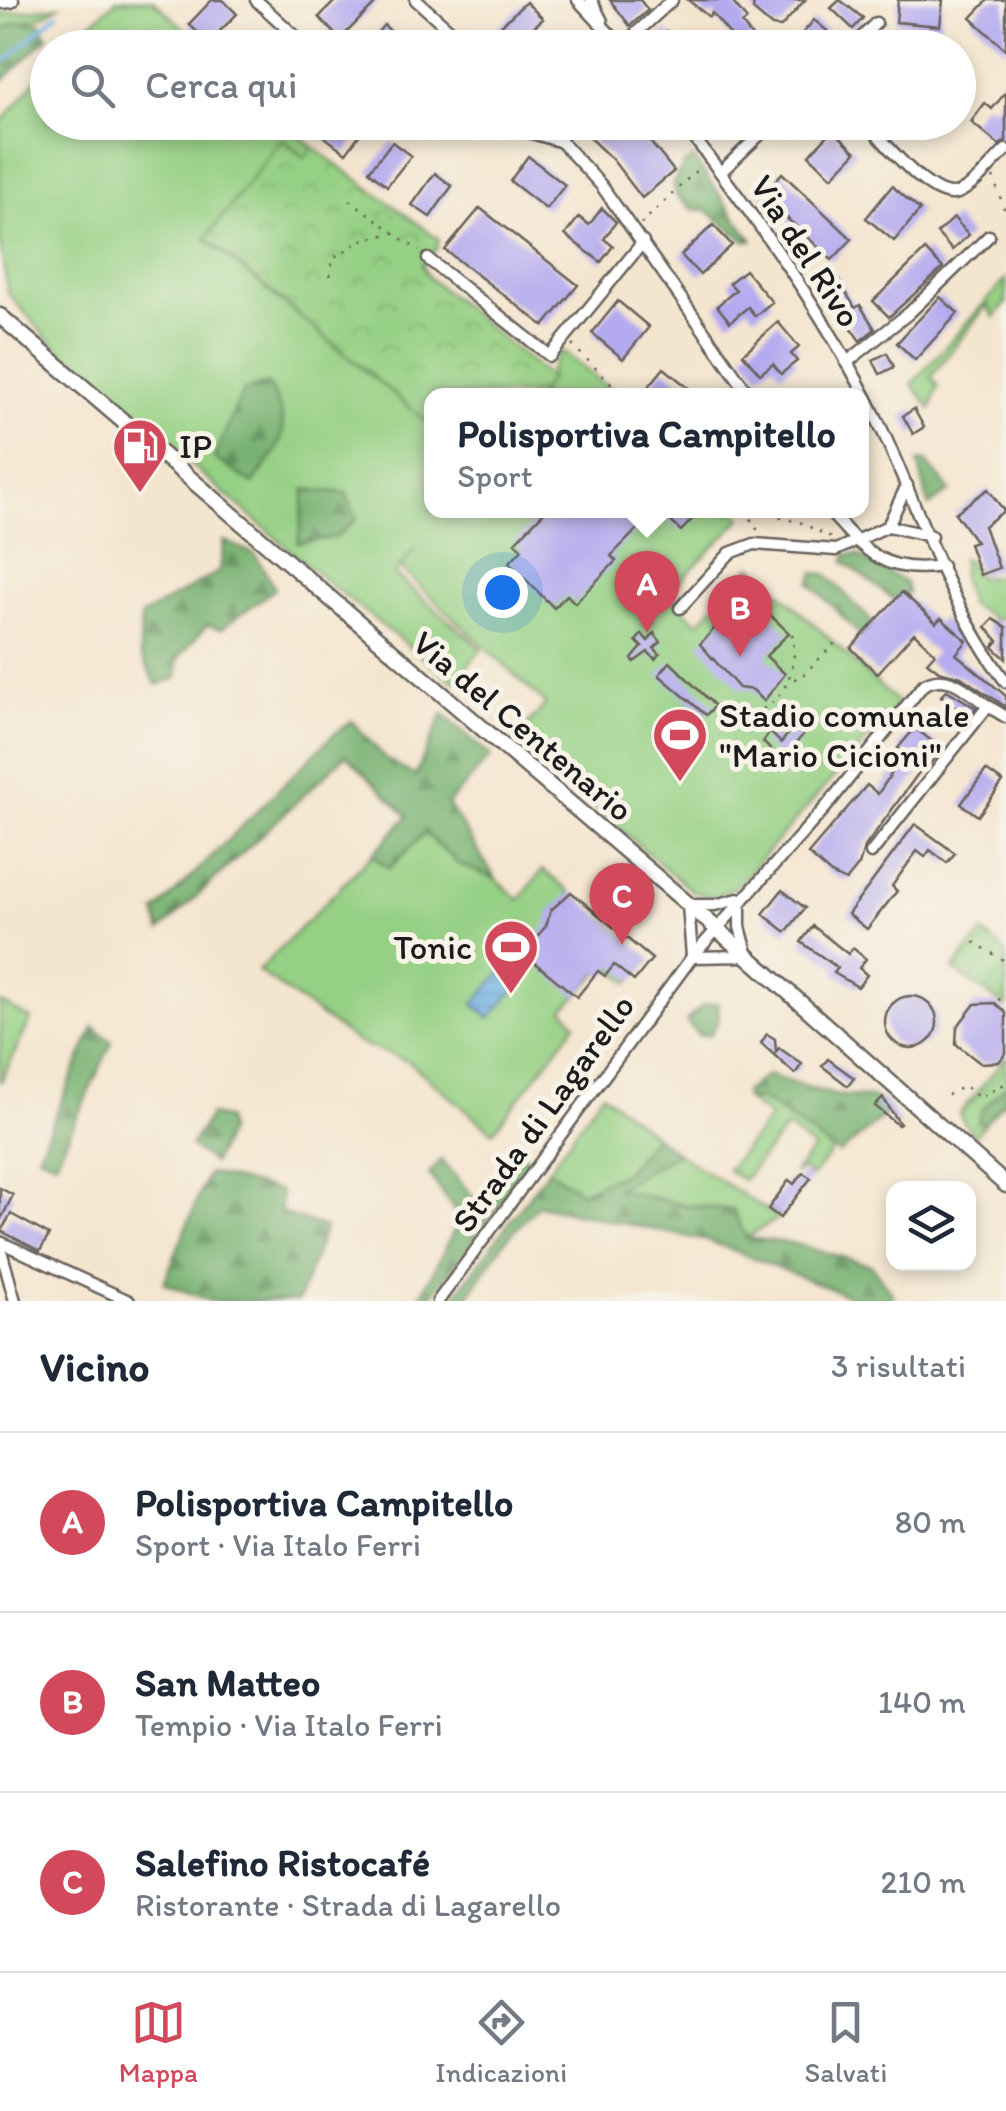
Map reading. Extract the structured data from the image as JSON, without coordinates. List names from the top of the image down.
{
  "streets": {
    "street": ["Via del Rivo", "Via del Centenario", "Strada di Lagarello"]
  },
  "crossings": [
    ["Via del Centenario", "Strada di Lagarello"]
  ],
  "places": {
    "fuel station": ["IP"],
    "sports": ["Stadio comunale \"Mario Cicioni\"", "Tonic"]
  },
  "page": {
    "search": "Cerca qui",
    "popup": ["Polisportiva Campitello", "Sport"],
    "pins": ["A", "B", "C"],
    "heading": ["Vicino", "3 risultati"],
    "list": [
      {
        "mark": "A",
        "name": "Polisportiva Campitello",
        "note": "Sport · Via Italo Ferri",
        "value": "80 m"
      },
      {
        "mark": "B",
        "name": "San Matteo",
        "note": "Tempio · Via Italo Ferri",
        "value": "140 m"
      },
      {
        "mark": "C",
        "name": "Salefino Ristocafé",
        "note": "Ristorante · Strada di Lagarello",
        "value": "210 m"
      }
    ],
    "nav": ["Mappa", "Indicazioni", "Salvati"]
  }
}
